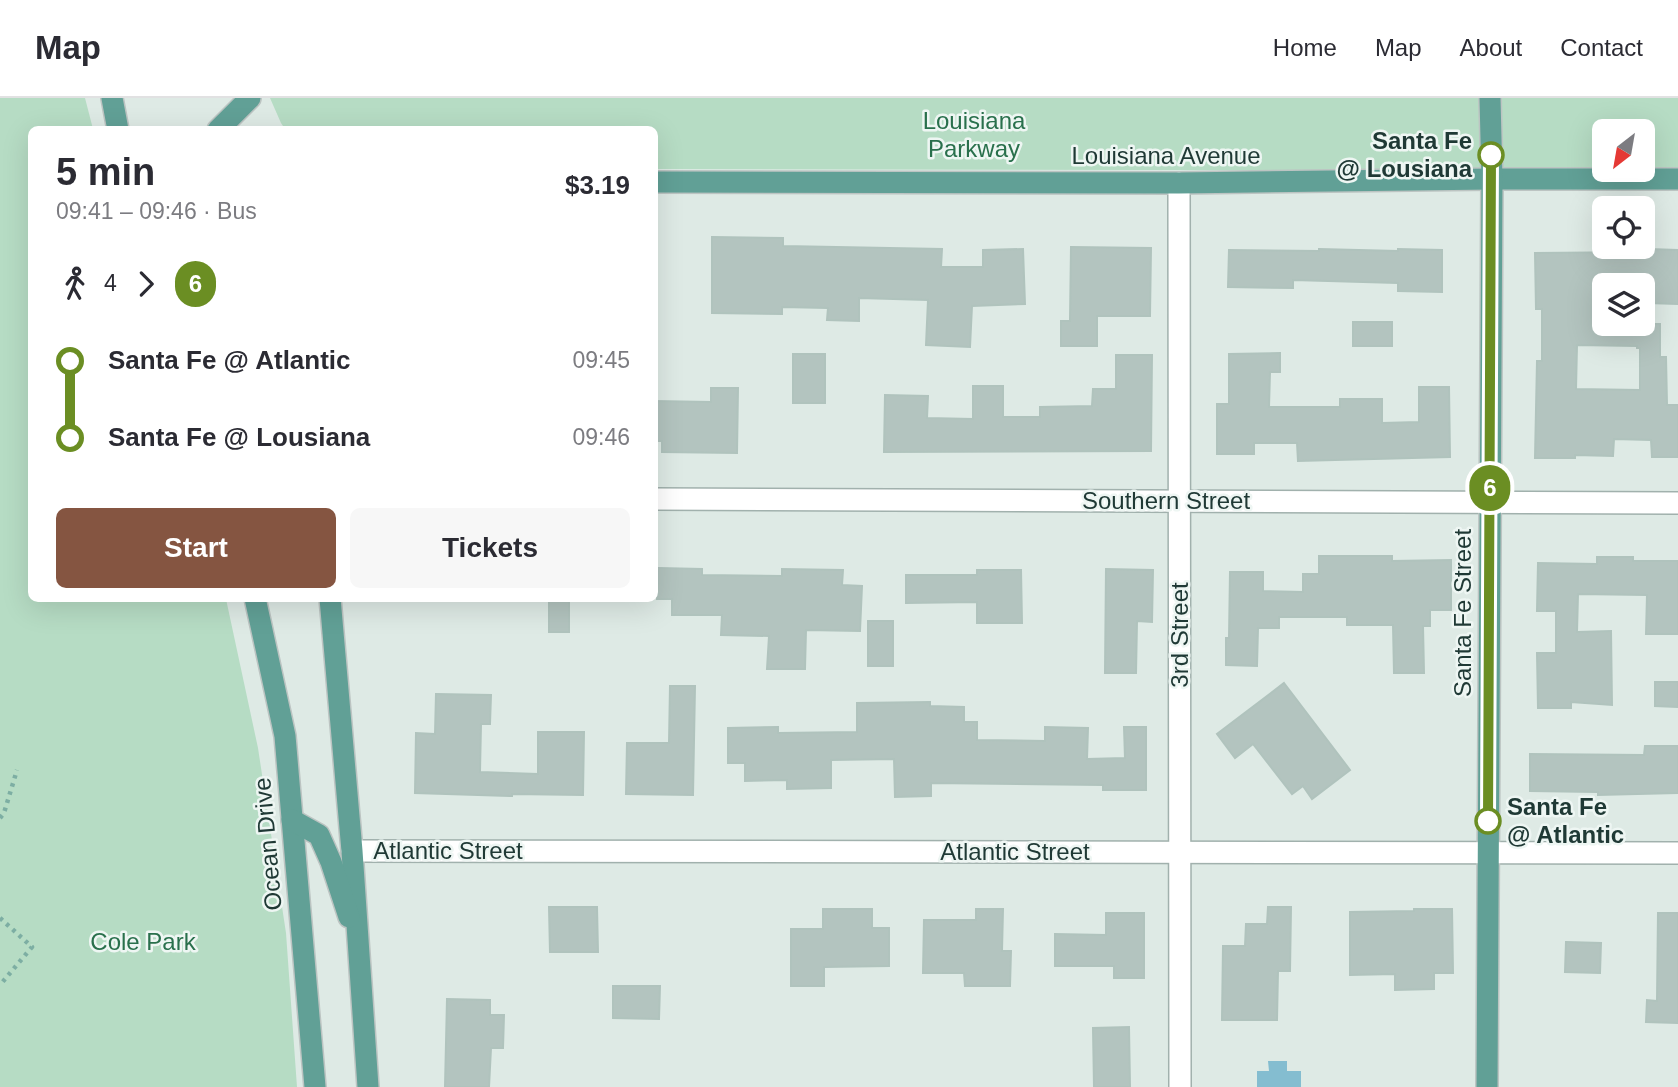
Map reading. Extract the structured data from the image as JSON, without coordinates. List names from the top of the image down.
{
  "streets": {
    "main road": ["Louisiana Avenue", "Santa Fe Street", "Ocean Drive"],
    "street": ["Southern Street", "3rd Street", "Atlantic Street"]
  },
  "crossings": [
    ["Louisiana Avenue", "Santa Fe Street"],
    ["Louisiana Avenue", "3rd Street"],
    ["Southern Street", "Santa Fe Street"],
    ["Southern Street", "3rd Street"],
    ["Santa Fe Street", "Atlantic Street"],
    ["3rd Street", "Atlantic Street"]
  ],
  "parks": ["Louisiana Parkway", "Cole Park"],
  "places": ["Santa Fe @ Lousiana", "Santa Fe @ Atlantic"],
  "lines": ["bus line 6"],
  "north": "bottom left",
  "page": {
    "header": "Map",
    "nav": [
      "Home",
      "Map",
      "About",
      "Contact"
    ],
    "on_map": "6",
    "heading": ["5 min", "09:41 – 09:46 · Bus", "$3.19"],
    "legs": ["4", "6"],
    "list": [
      {
        "name": "Santa Fe @ Atlantic",
        "value": "09:45"
      },
      {
        "name": "Santa Fe @ Lousiana",
        "value": "09:46"
      }
    ],
    "buttons": ["Start", "Tickets"]
  }
}
